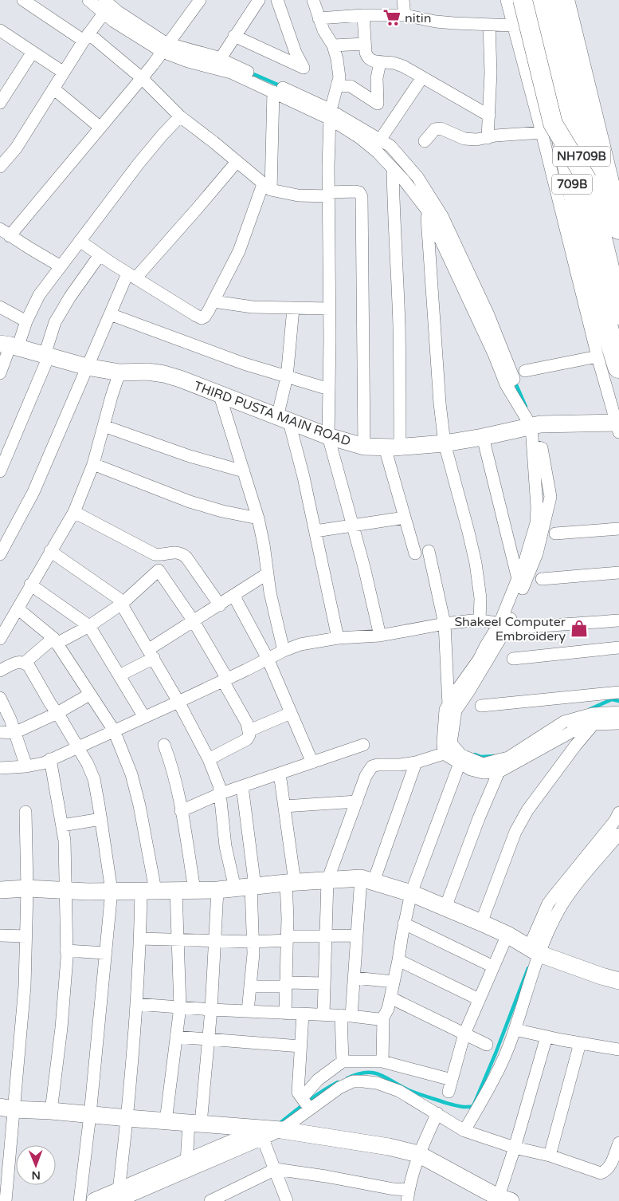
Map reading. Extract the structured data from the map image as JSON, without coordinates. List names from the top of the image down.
{
  "streets": {
    "highway": ["NH709B", "709B"],
    "street": ["THIRD PUSTA MAIN ROAD"]
  },
  "places": {
    "supermarket": ["nitin"],
    "shop": ["Shakeel Computer Embroidery"]
  },
  "north": "bottom"
}
